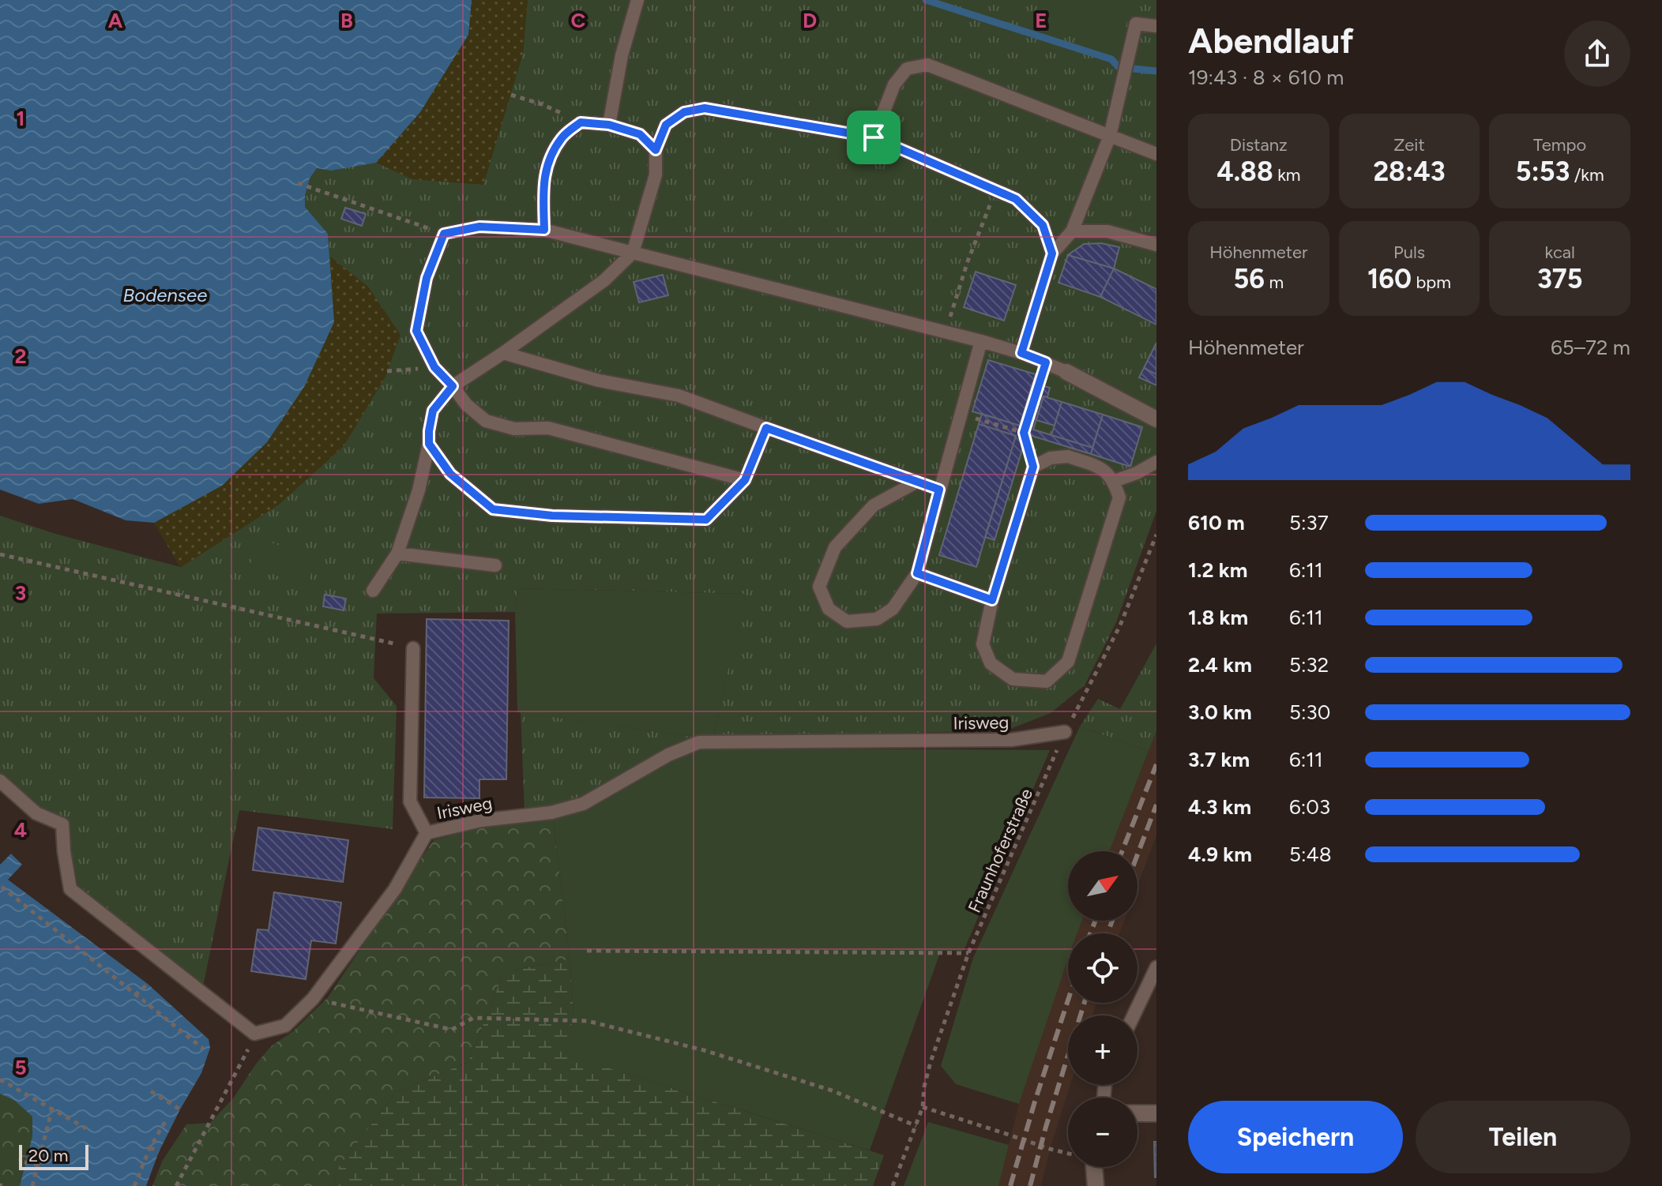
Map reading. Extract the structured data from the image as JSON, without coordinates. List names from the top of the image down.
{
  "streets": {
    "lane": ["Irisweg"],
    "path": ["Fraunhoferstraße"]
  },
  "crossings": [
    ["Irisweg", "Fraunhoferstraße"]
  ],
  "water": ["Bodensee"],
  "scale_bar": "20 m",
  "north": "top right",
  "page": {
    "heading": ["Abendlauf", "19:43 · 8 × 610 m"],
    "stats": [
      ["Distanz", "4.88 km"],
      ["Zeit", "28:43"],
      ["Tempo", "5:53 /km"],
      ["Höhenmeter", "56 m"],
      ["Puls", "160 bpm"],
      ["kcal", "375"]
    ],
    "chart": ["Höhenmeter", "65–72 m"],
    "list": [
      {
        "name": "610 m",
        "note": "5:37"
      },
      {
        "name": "1.2 km",
        "note": "6:11"
      },
      {
        "name": "1.8 km",
        "note": "6:11"
      },
      {
        "name": "2.4 km",
        "note": "5:32"
      },
      {
        "name": "3.0 km",
        "note": "5:30"
      },
      {
        "name": "3.7 km",
        "note": "6:11"
      },
      {
        "name": "4.3 km",
        "note": "6:03"
      },
      {
        "name": "4.9 km",
        "note": "5:48"
      }
    ],
    "map_buttons": ["+", "−"],
    "buttons": ["Speichern", "Teilen"],
    "scale": "20 m"
  },
  "grid": {
    "columns": [
      "A",
      "B",
      "C",
      "D",
      "E"
    ],
    "rows": [
      "1",
      "2",
      "3",
      "4",
      "5"
    ]
  }
}
